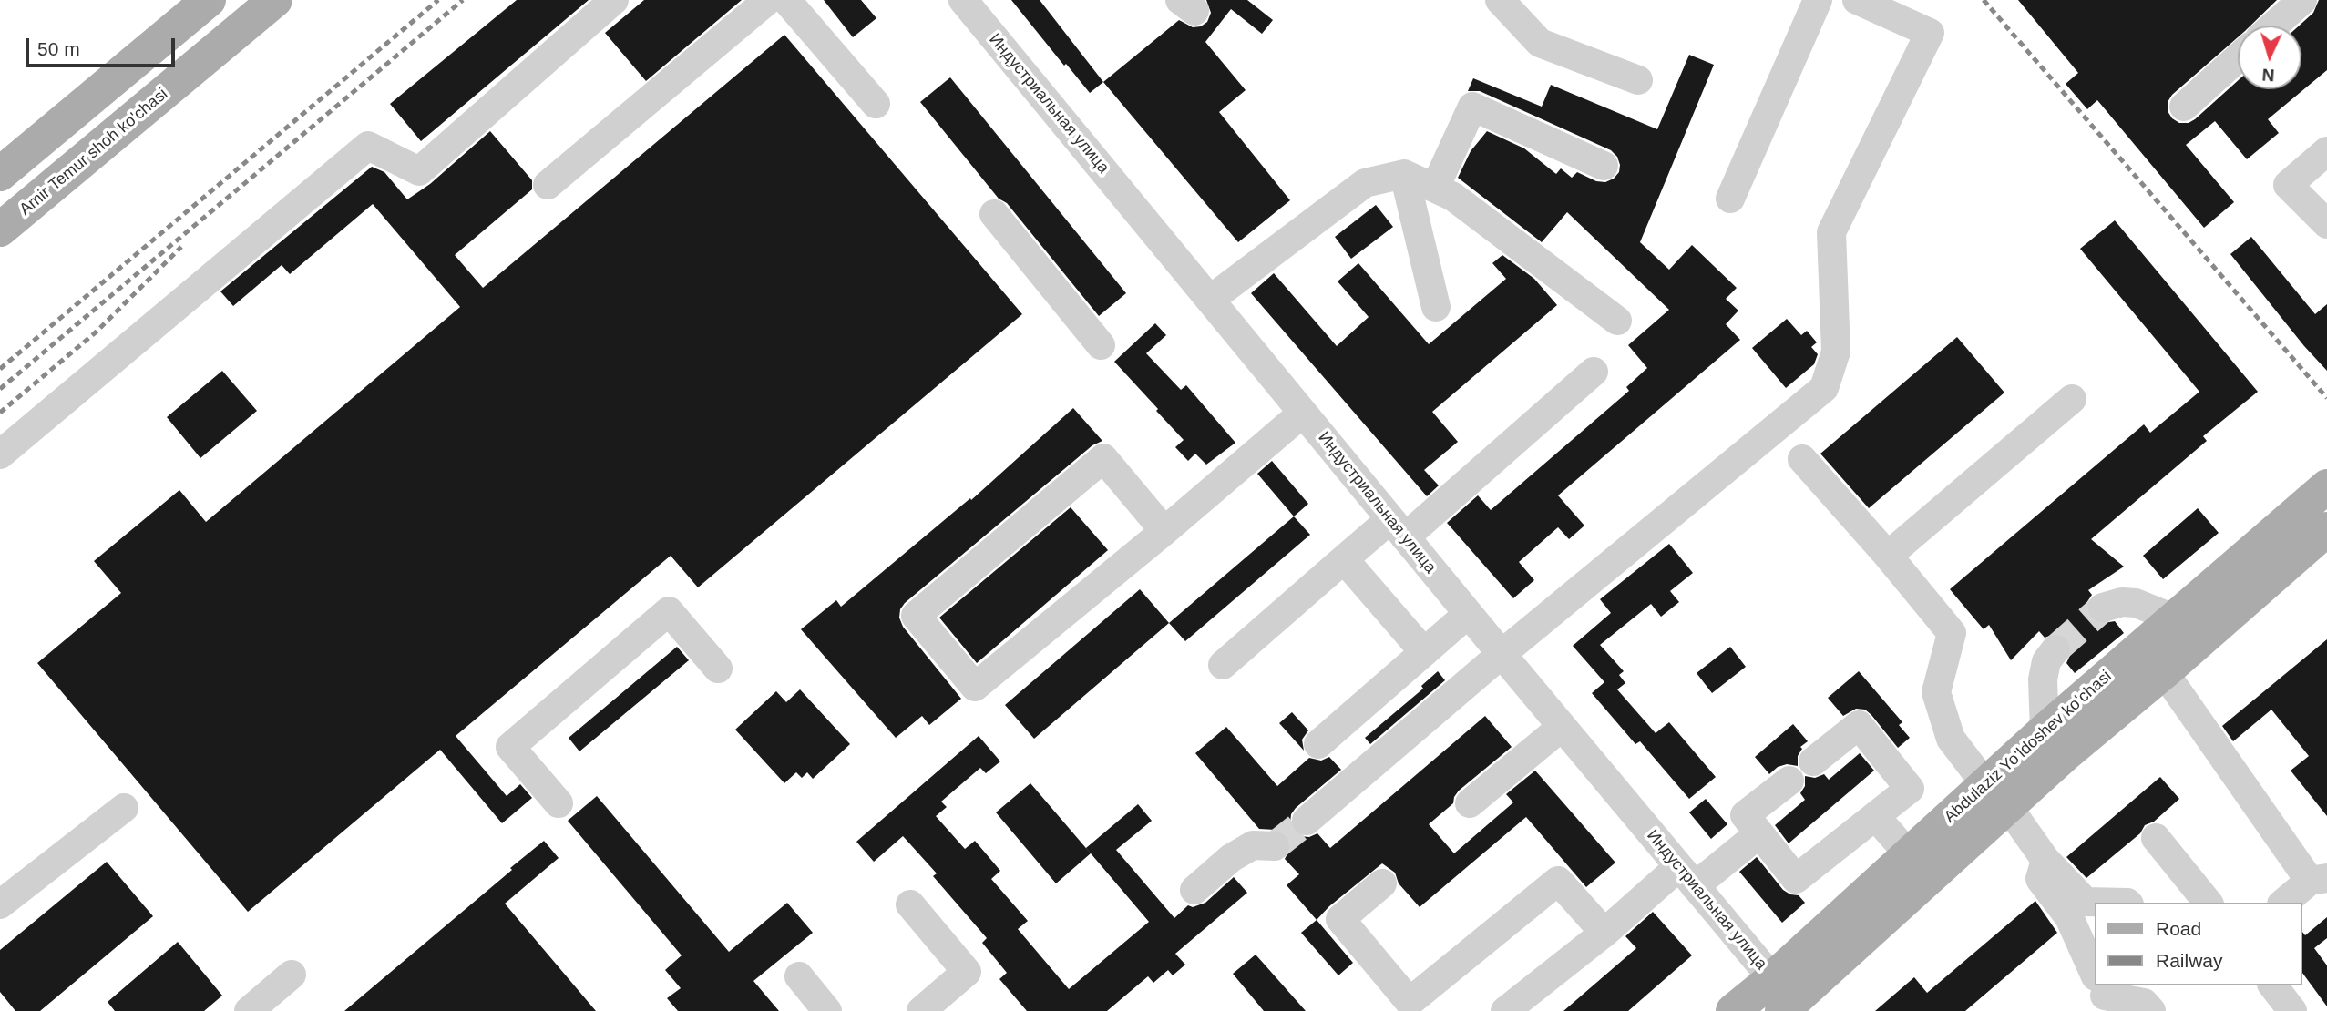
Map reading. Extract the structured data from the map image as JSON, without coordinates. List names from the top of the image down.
{
  "streets": {
    "main road": ["Amir Temur shoh ko'chasi", "Abdulaziz Yoʻldoshev koʻchasi"],
    "street": ["Индустриальная улица"]
  },
  "crossings": [
    ["Индустриальная улица", "Abdulaziz Yoʻldoshev koʻchasi"]
  ],
  "legend": ["Road", "Railway"],
  "scale_bar": "50 m",
  "north": "bottom"
}
